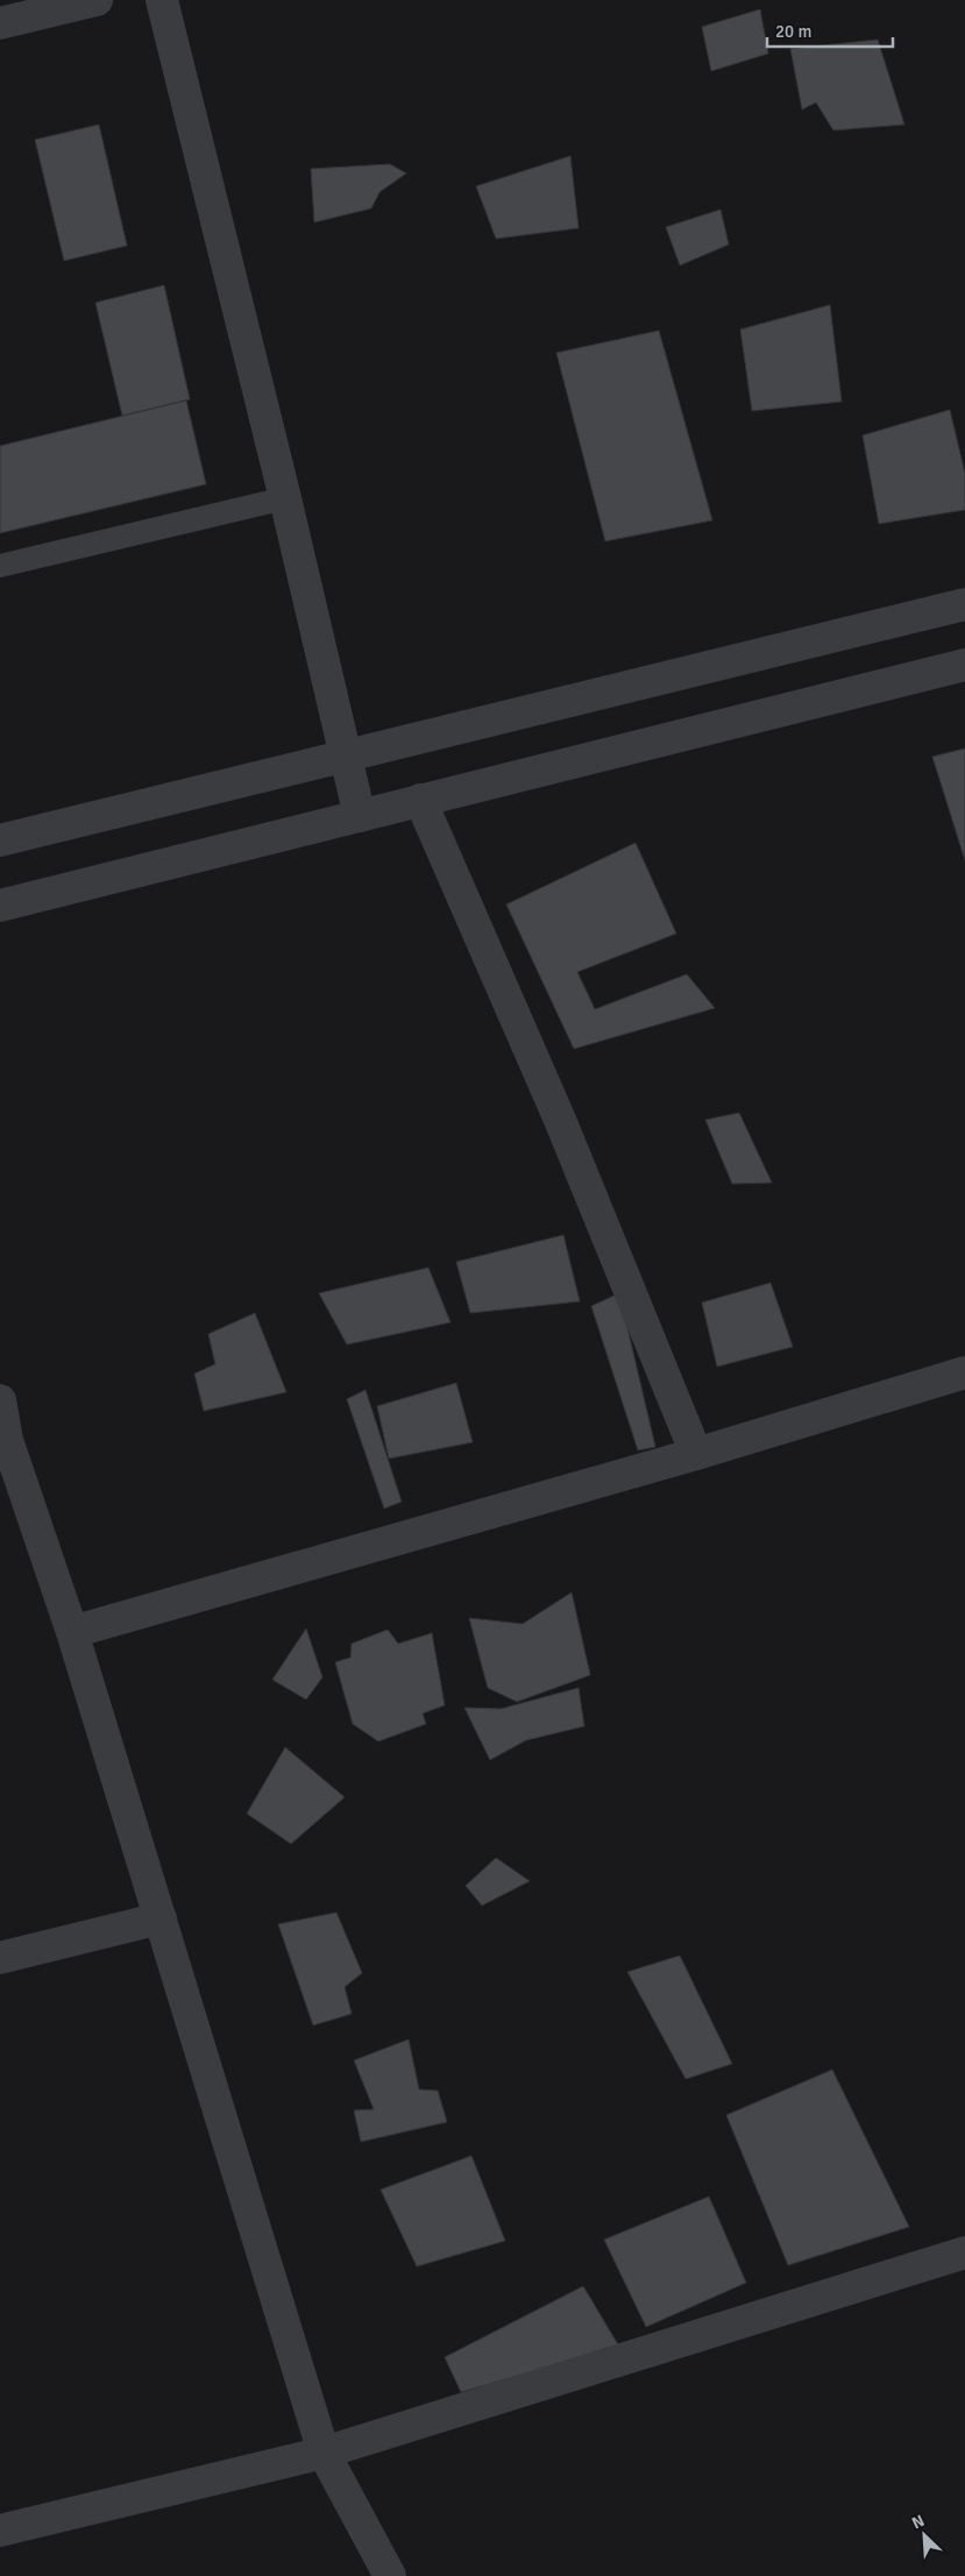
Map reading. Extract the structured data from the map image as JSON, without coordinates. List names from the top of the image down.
{
  "scale_bar": "20 m",
  "north": "top left"
}
